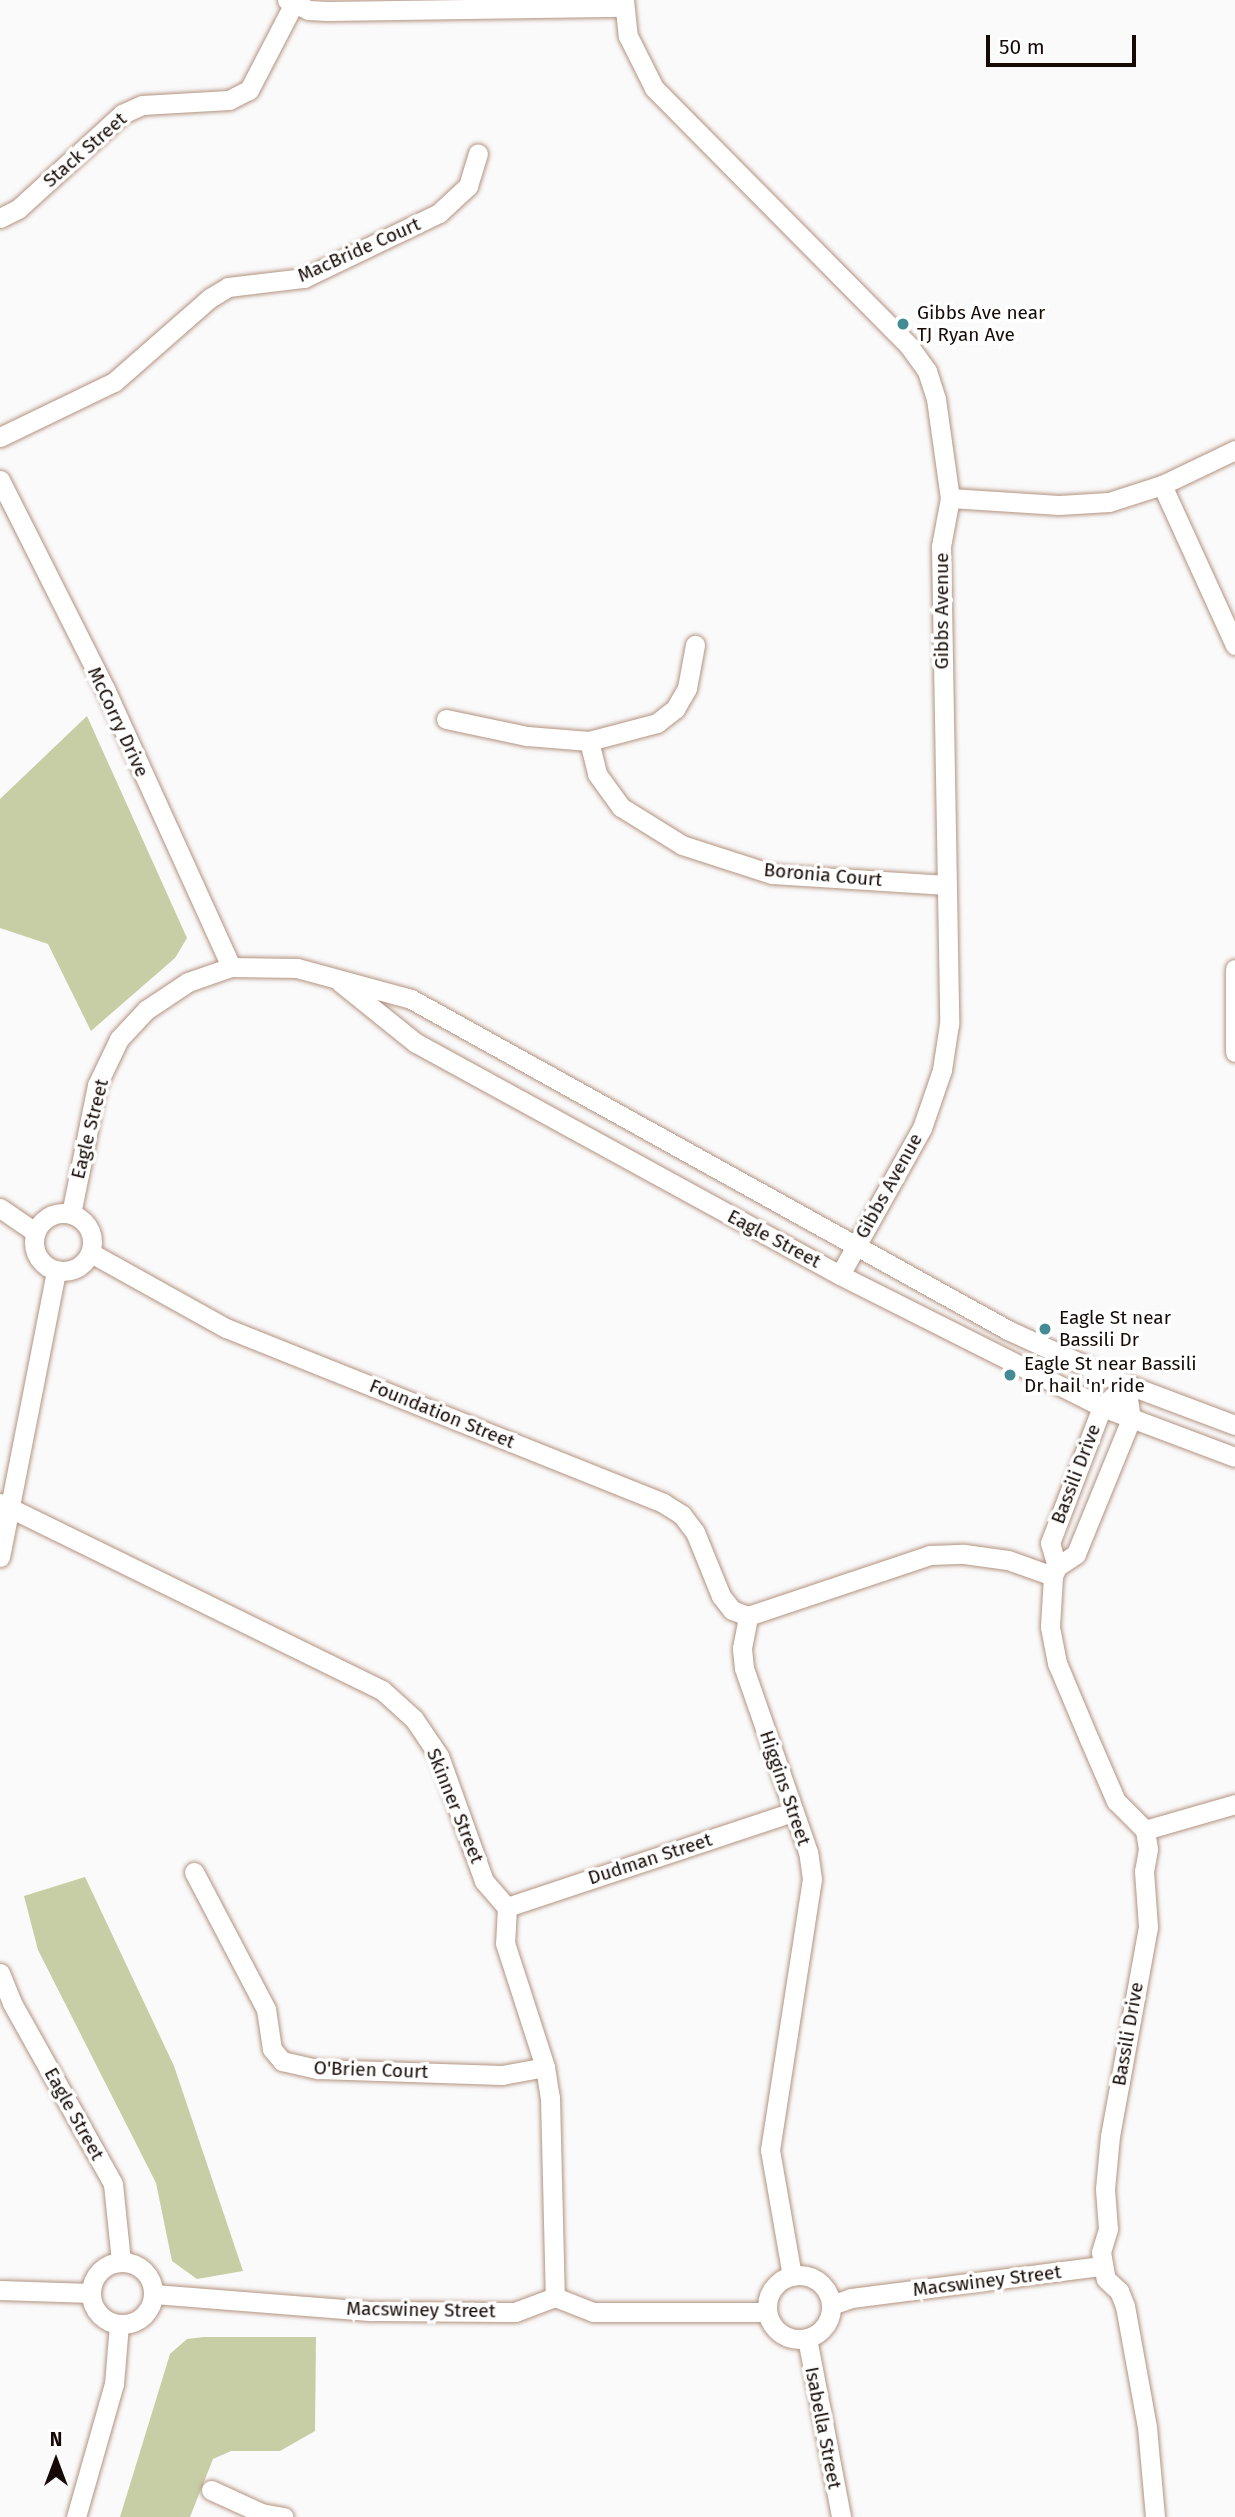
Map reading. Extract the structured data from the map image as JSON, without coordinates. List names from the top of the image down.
{
  "streets": {
    "street": [
      "Stack Street",
      "MacBride Court",
      "Gibbs Avenue",
      "McCorry Drive",
      "Boronia Court",
      "Eagle Street",
      "Foundation Street",
      "Bassili Drive",
      "Higgins Street",
      "Skinner Street",
      "Dudman Street",
      "O'Brien Court",
      "Macswiney Street",
      "Isabella Street"
    ]
  },
  "crossings": [
    ["Gibbs Avenue", "Boronia Court"],
    ["Gibbs Avenue", "Eagle Street"],
    ["McCorry Drive", "Eagle Street"],
    ["Eagle Street", "Foundation Street"],
    ["Eagle Street", "Bassili Drive"],
    ["Eagle Street", "Macswiney Street"],
    ["Foundation Street", "Higgins Street"],
    ["Bassili Drive", "Macswiney Street"],
    ["Higgins Street", "Dudman Street"],
    ["Higgins Street", "Macswiney Street"],
    ["Higgins Street", "Isabella Street"],
    ["Skinner Street", "Dudman Street"],
    ["Macswiney Street", "Isabella Street"]
  ],
  "places": ["Gibbs Ave near TJ Ryan Ave", "Eagle St near Bassili Dr", "Eagle St near Bassili Dr hail 'n' ride"],
  "scale_bar": "50 m",
  "north": "top"
}
